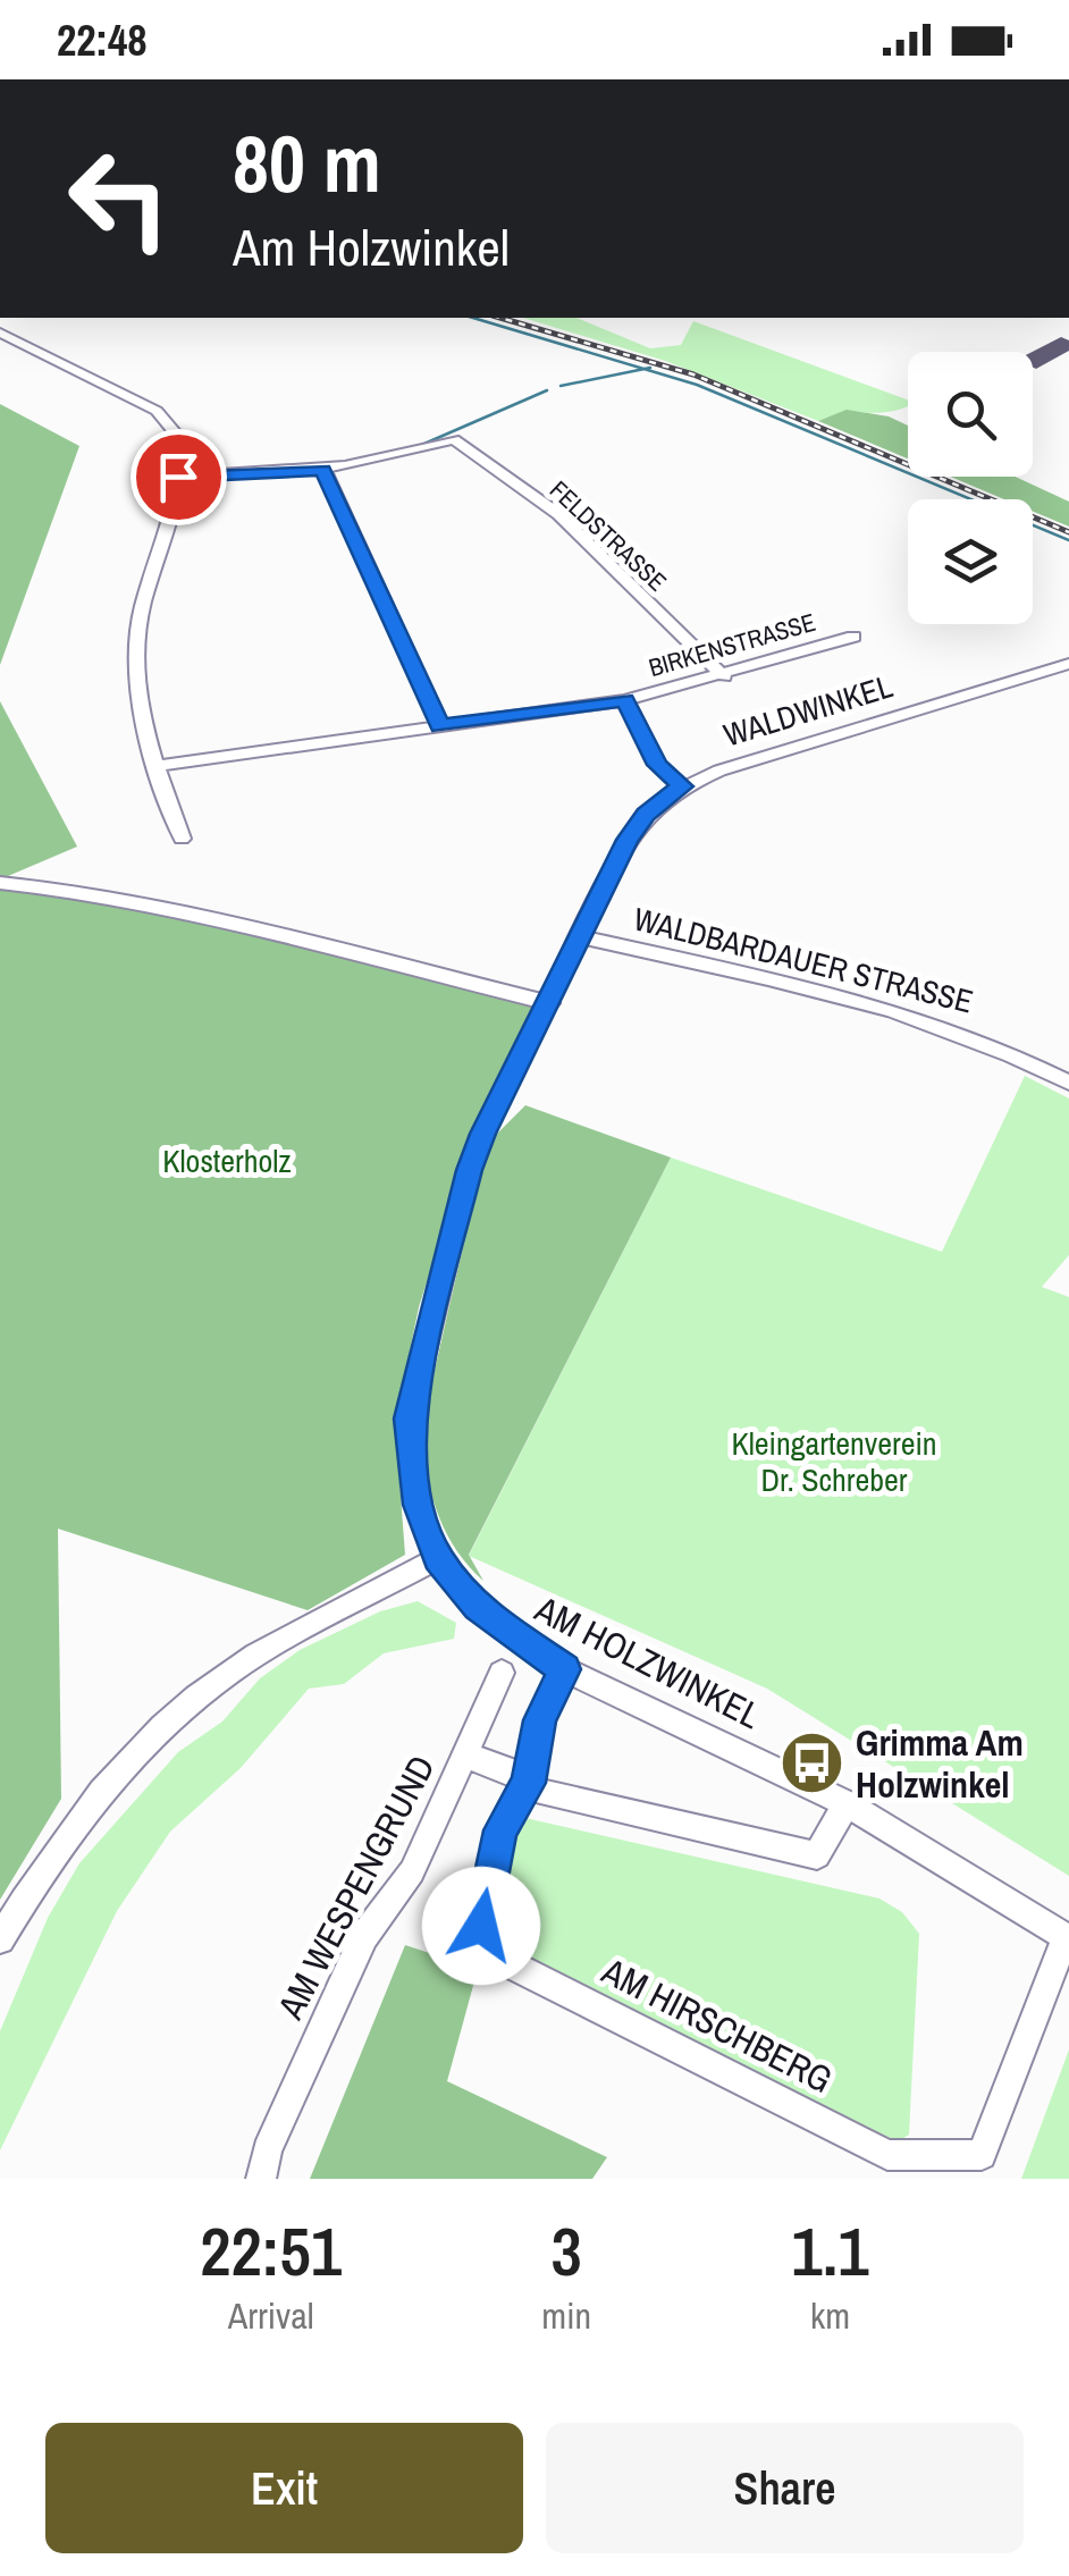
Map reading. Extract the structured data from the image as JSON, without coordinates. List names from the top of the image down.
{
  "streets": {
    "street": [
      "FELDSTRASSE",
      "BIRKENSTRASSE",
      "WALDWINKEL",
      "WALDBARDAUER STRASSE",
      "AM HOLZWINKEL",
      "AM WESPENGRUND",
      "AM HIRSCHBERG"
    ]
  },
  "crossings": [
    ["FELDSTRASSE", "BIRKENSTRASSE"],
    ["BIRKENSTRASSE", "WALDWINKEL"],
    ["WALDWINKEL", "WALDBARDAUER STRASSE"],
    ["WALDWINKEL", "AM HOLZWINKEL"],
    ["AM HOLZWINKEL", "AM HIRSCHBERG"],
    ["AM WESPENGRUND", "AM HIRSCHBERG"]
  ],
  "parks": ["Klosterholz", "Kleingartenverein Dr. Schreber"],
  "places": {
    "bus stop": ["Grimma Am Holzwinkel"]
  },
  "page": {
    "status": "22:48",
    "turn": ["80 m", "Am Holzwinkel"],
    "eta": [
      "22:51",
      "Arrival",
      "3",
      "min",
      "1.1",
      "km"
    ],
    "buttons": ["Exit", "Share"]
  }
}
